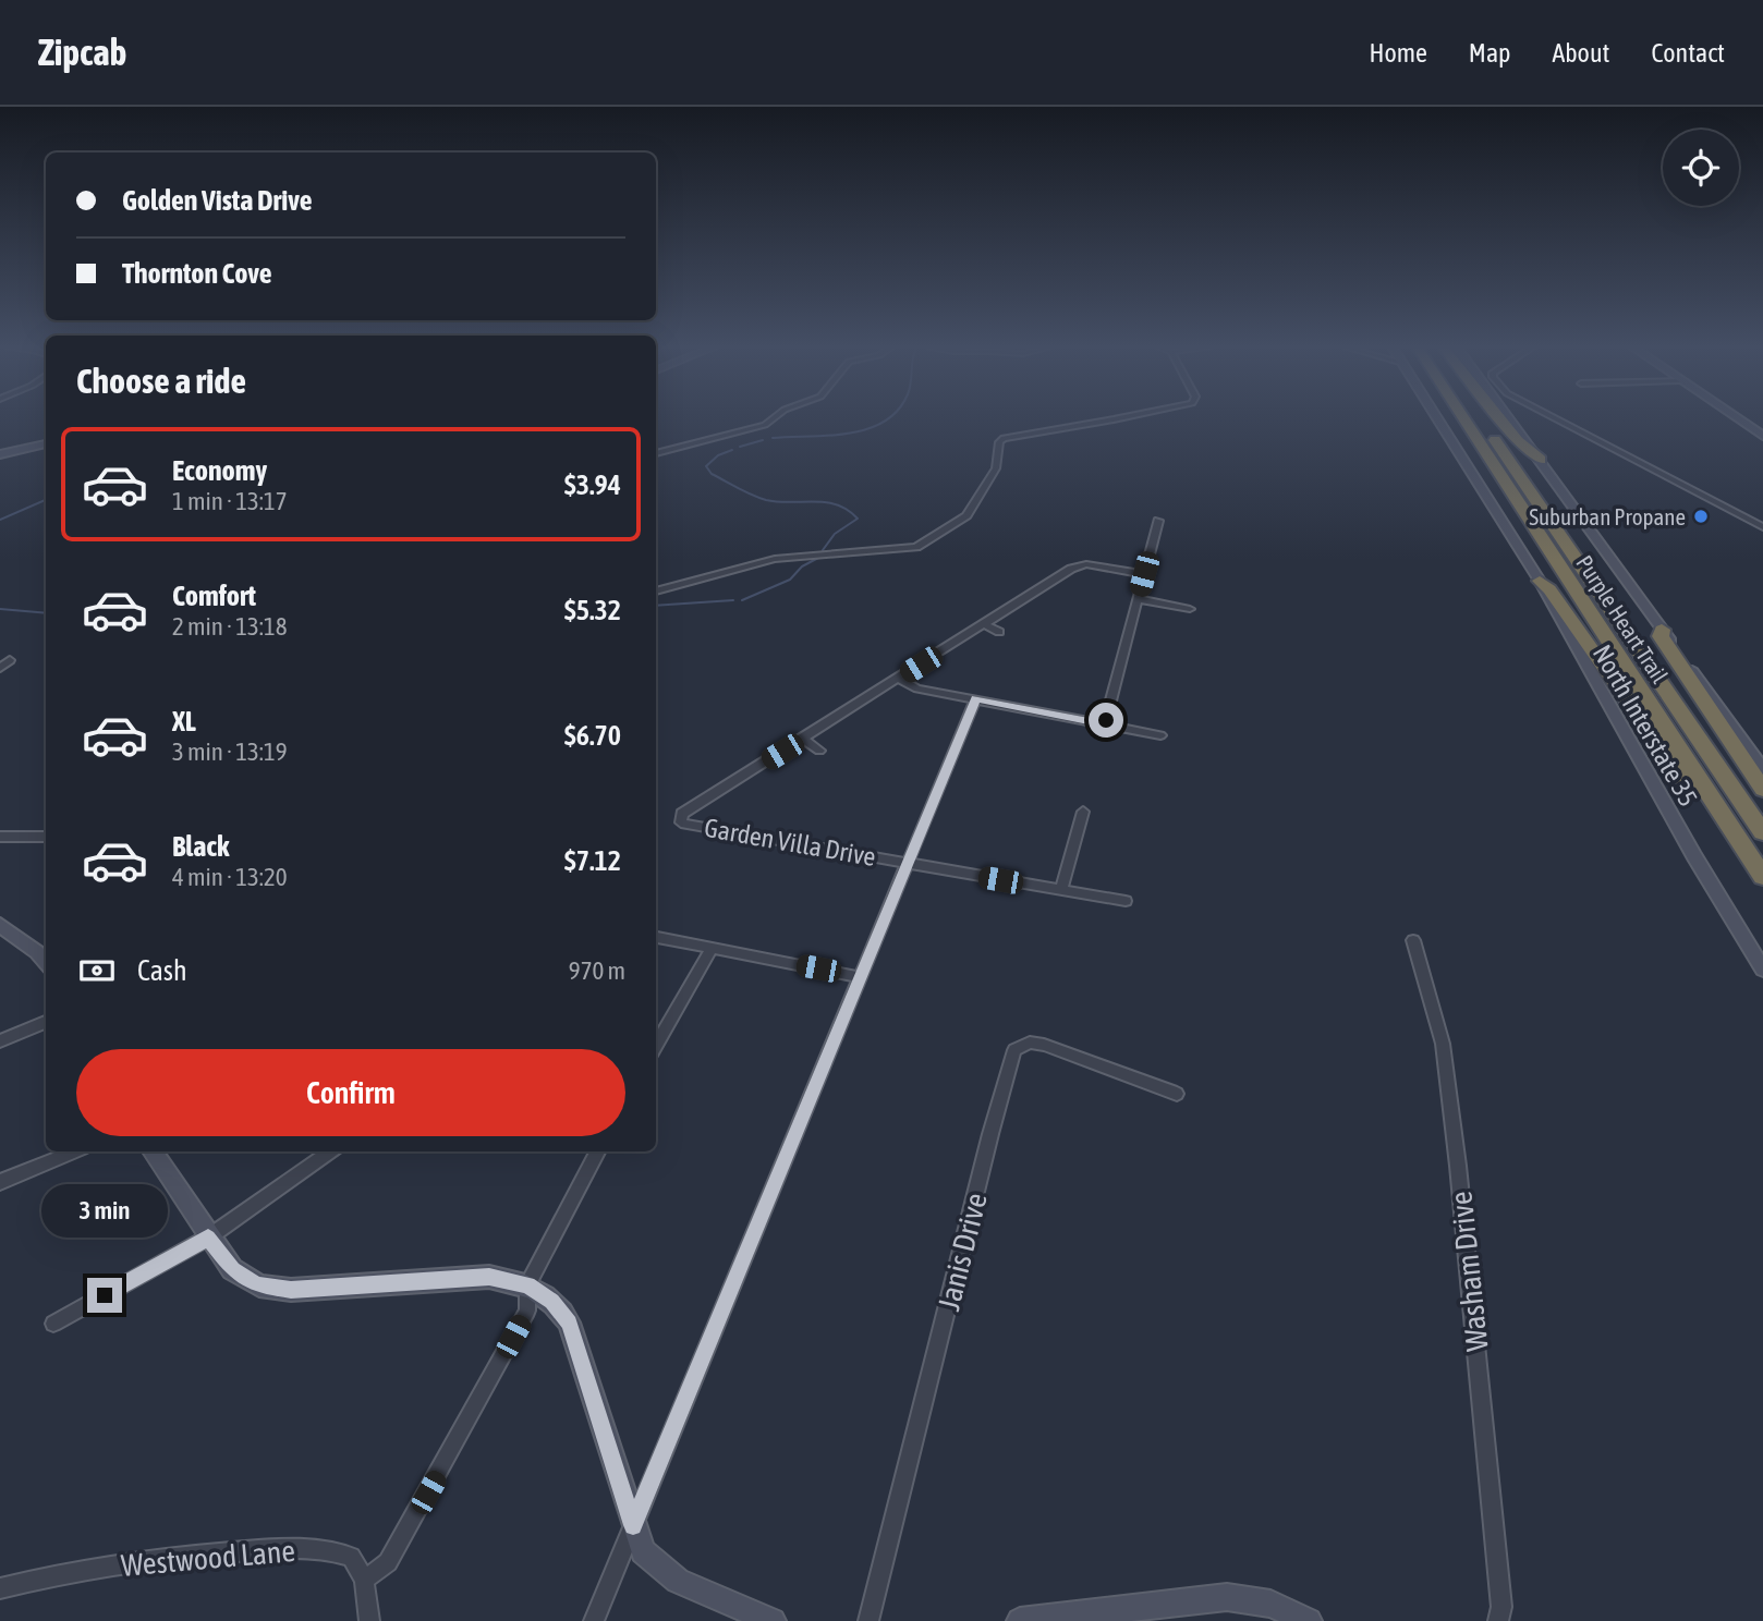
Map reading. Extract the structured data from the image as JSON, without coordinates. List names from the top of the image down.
{
  "streets": {
    "highway": ["Purple Heart Trail"],
    "main road": ["North Interstate 35"],
    "street": [
      "Garden Villa Drive",
      "Janis Drive",
      "Washam Drive",
      "Westwood Lane"
    ]
  },
  "places": ["Suburban Propane"],
  "page": {
    "header": "Zipcab",
    "nav": [
      "Home",
      "Map",
      "About",
      "Contact"
    ],
    "banner": ["Golden Vista Drive", "Thornton Cove"],
    "heading": "Choose a ride",
    "list": [
      {
        "name": "Economy",
        "note": "1 min · 13:17",
        "value": "$3.94"
      },
      {
        "name": "Comfort",
        "note": "2 min · 13:18",
        "value": "$5.32"
      },
      {
        "name": "XL",
        "note": "3 min · 13:19",
        "value": "$6.70"
      },
      {
        "name": "Black",
        "note": "4 min · 13:20",
        "value": "$7.12"
      }
    ],
    "pay": ["Cash", "970 m"],
    "buttons": "Confirm",
    "bubble": "3 min"
  }
}
